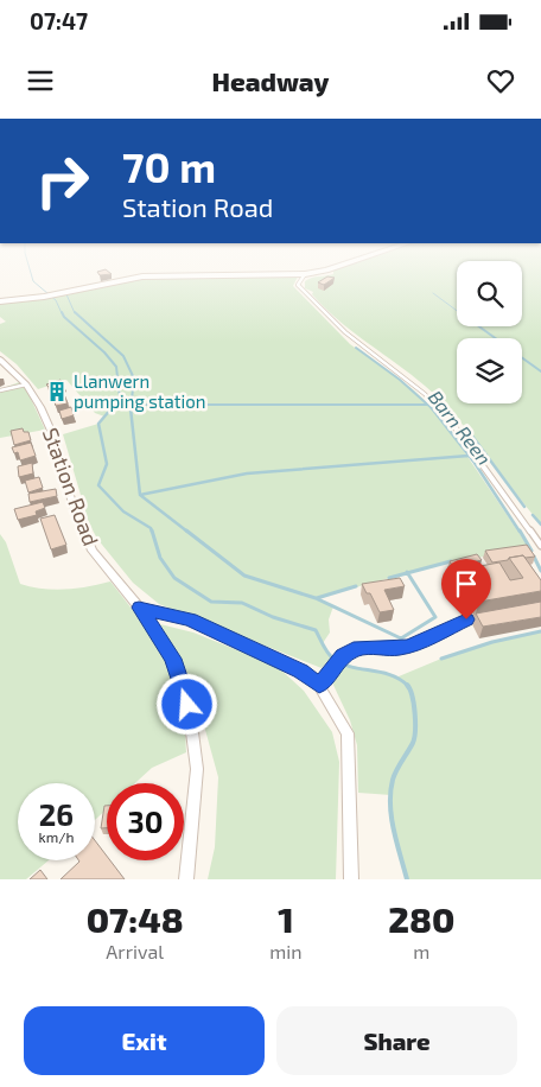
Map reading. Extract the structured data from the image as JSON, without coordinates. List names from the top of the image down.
{
  "streets": {
    "street": ["Station Road"]
  },
  "water": ["Barn Reen"],
  "places": {
    "building": ["Llanwern pumping station"]
  },
  "page": {
    "status": "07:47",
    "header": "Headway",
    "turn": ["70 m", "Station Road"],
    "speed": "26 km/h",
    "limit": "30",
    "eta": [
      "07:48",
      "Arrival",
      "1",
      "min",
      "280",
      "m"
    ],
    "buttons": ["Exit", "Share"]
  }
}
